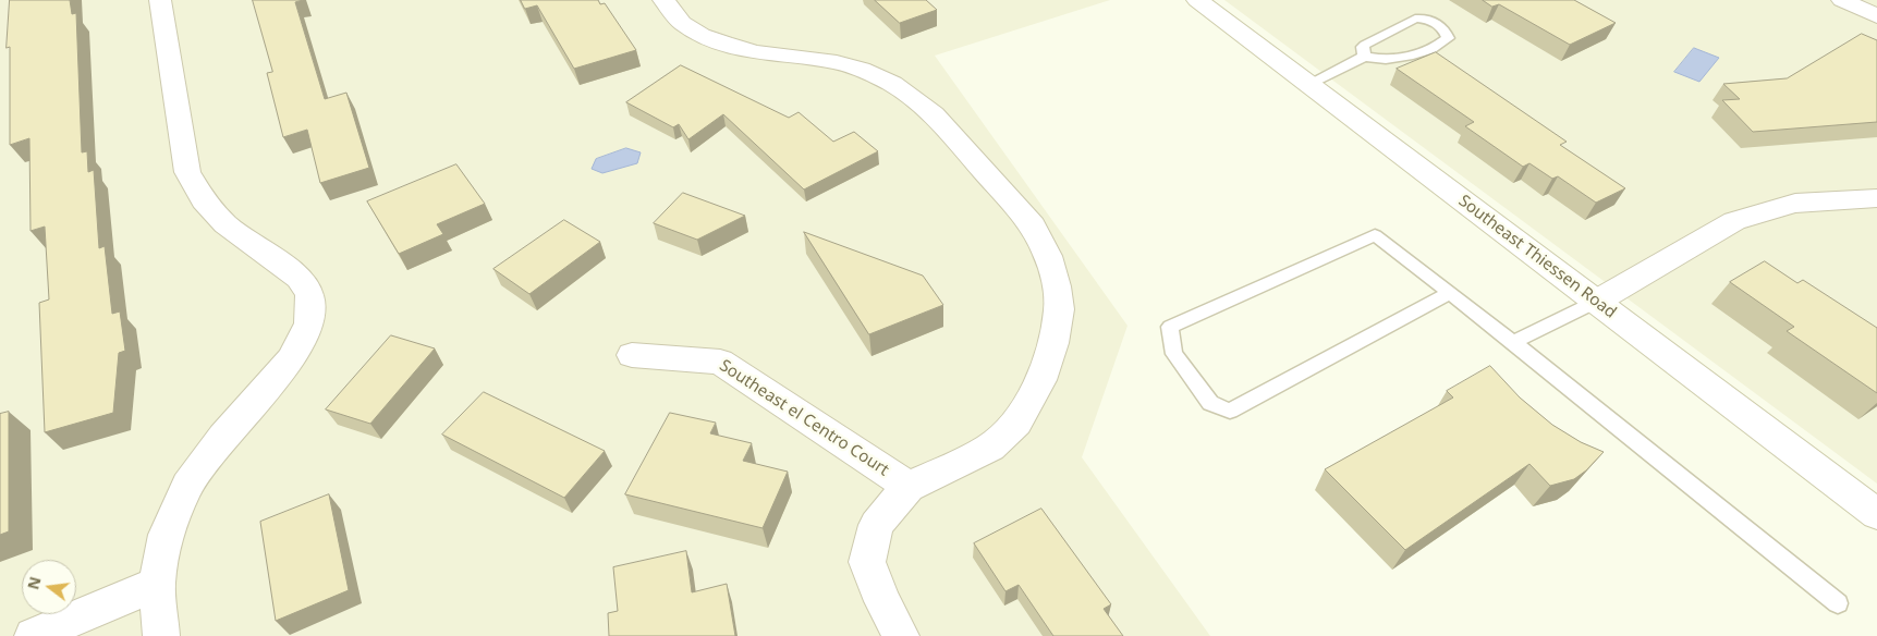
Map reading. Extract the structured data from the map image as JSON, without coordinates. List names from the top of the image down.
{
  "streets": {
    "street": ["Southeast Thiessen Road", "Southeast el Centro Court"]
  },
  "north": "left"
}
